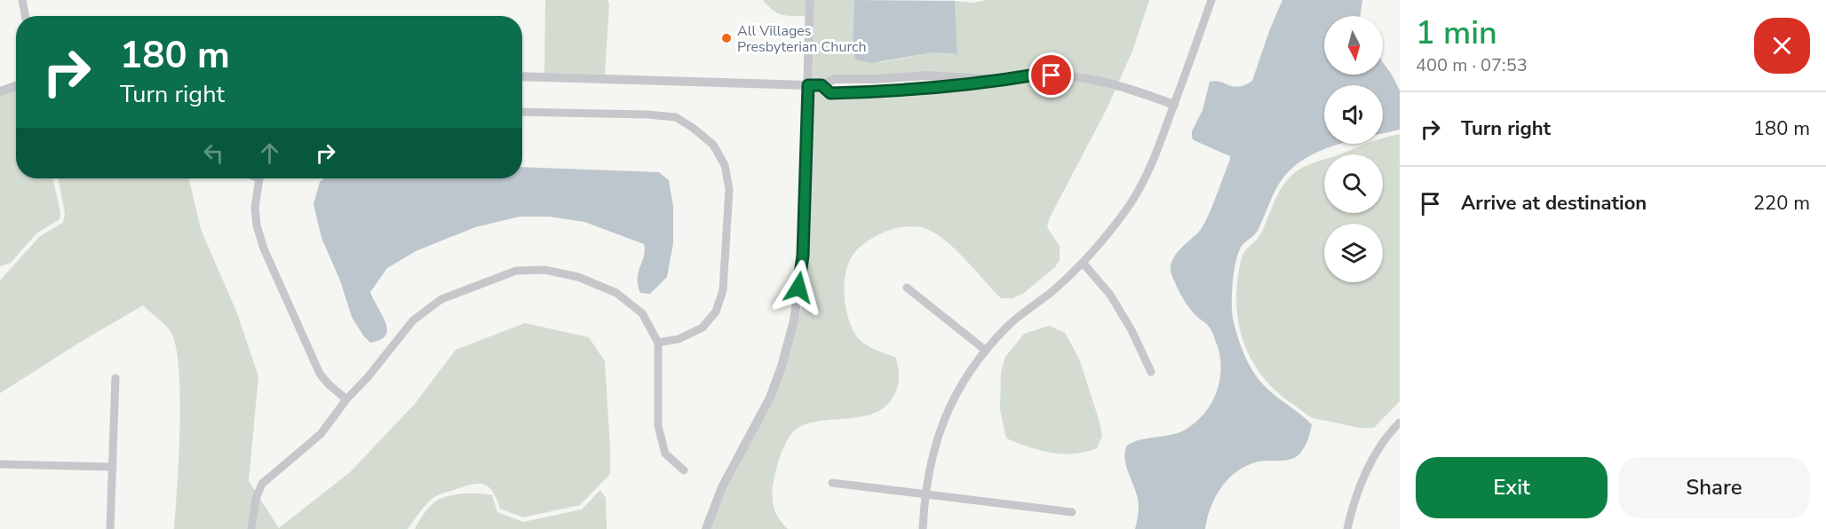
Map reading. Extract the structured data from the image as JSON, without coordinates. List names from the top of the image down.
{
  "places": ["All Villages Presbyterian Church"],
  "north": "bottom",
  "page": {
    "heading": ["1 min", "400 m · 07:53"],
    "turn": ["180 m", "Turn right"],
    "list": [
      {
        "name": "Turn right",
        "value": "180 m"
      },
      {
        "name": "Arrive at destination",
        "value": "220 m"
      }
    ],
    "buttons": ["Exit", "Share"]
  }
}
